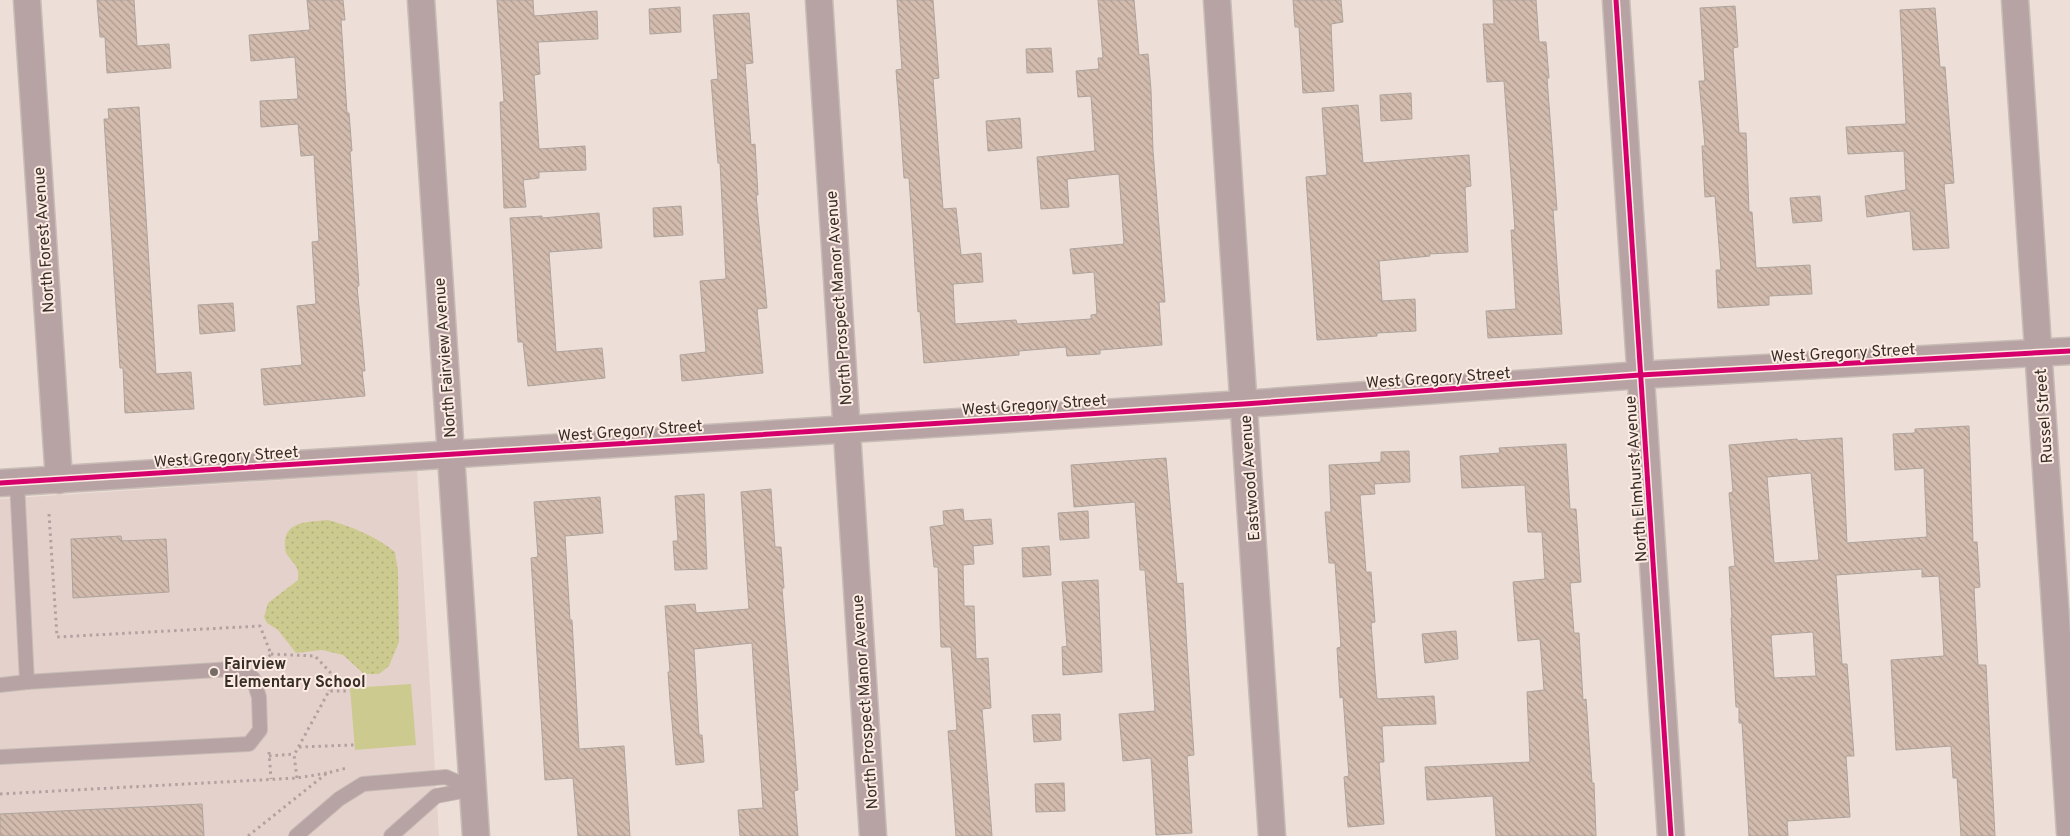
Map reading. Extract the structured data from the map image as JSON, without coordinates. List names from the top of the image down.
{
  "streets": {
    "street": [
      "North Forest Avenue",
      "North Prospect Manor Avenue",
      "West Gregory Street",
      "North Fairview Avenue",
      "Russel Street",
      "Eastwood Avenue",
      "North Elmhurst Avenue"
    ]
  },
  "crossings": [
    ["North Forest Avenue", "West Gregory Street"],
    ["North Prospect Manor Avenue", "West Gregory Street"],
    ["West Gregory Street", "North Fairview Avenue"],
    ["West Gregory Street", "Russel Street"],
    ["West Gregory Street", "Eastwood Avenue"],
    ["West Gregory Street", "North Elmhurst Avenue"]
  ],
  "places": ["Fairview Elementary School"]
}
